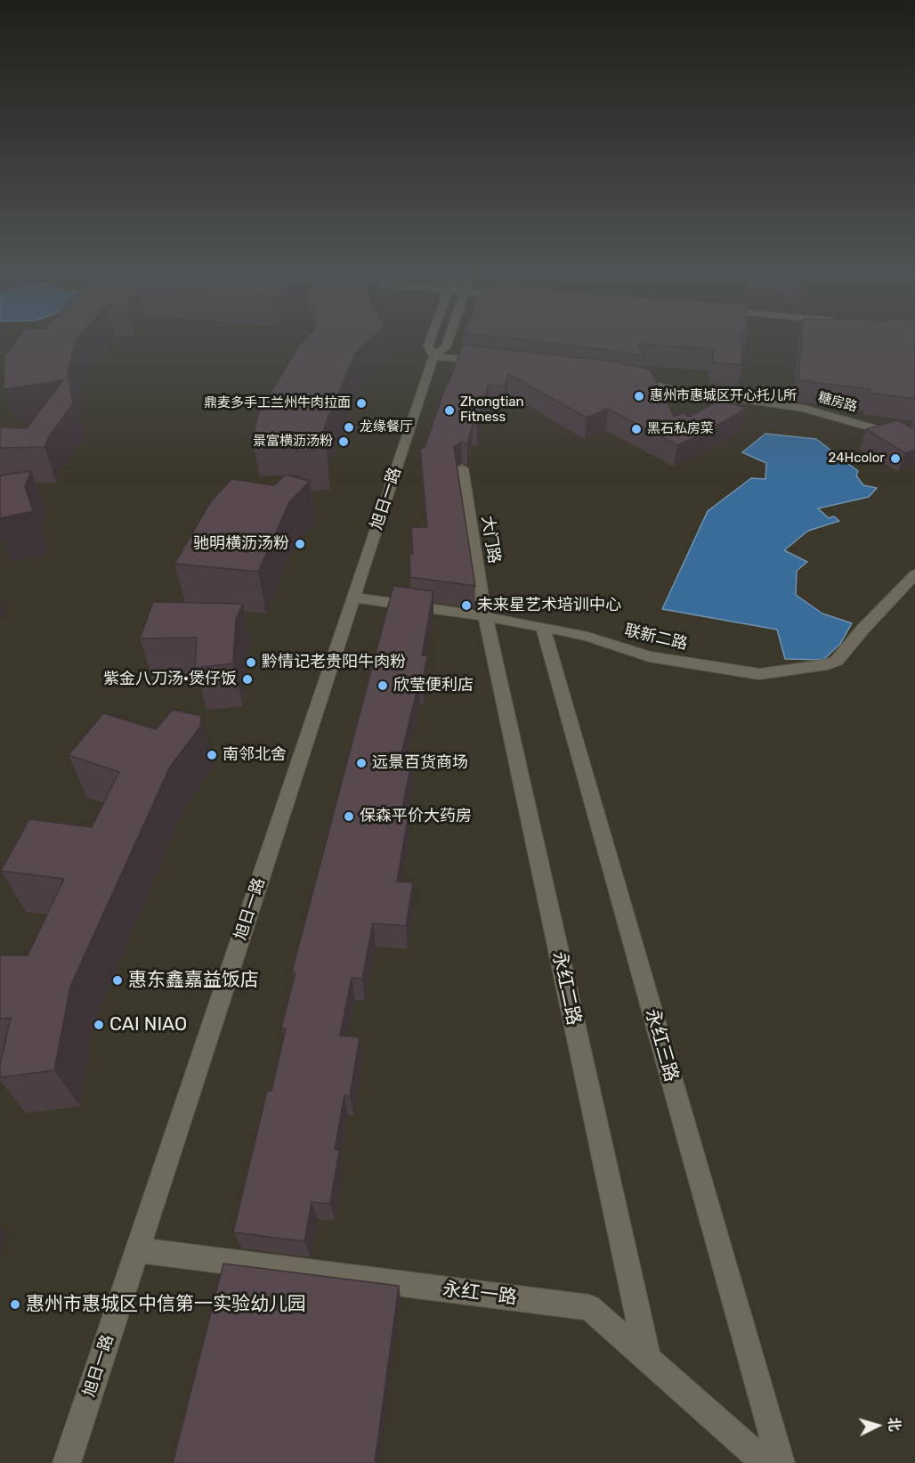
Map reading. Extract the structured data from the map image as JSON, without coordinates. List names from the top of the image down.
{
  "streets": {
    "street": [
      "糖房路",
      "旭日一路",
      "大门路",
      "联新二路",
      "永红二路",
      "永红三路",
      "永红一路"
    ]
  },
  "crossings": [
    ["旭日一路", "联新二路"],
    ["旭日一路", "永红一路"],
    ["大门路", "联新二路"],
    ["大门路", "永红二路"],
    ["联新二路", "永红二路"],
    ["联新二路", "永红三路"],
    ["永红二路", "永红一路"]
  ],
  "places": [
    "惠州市惠城区开心托儿所",
    "鼎麦多手工兰州牛肉拉面",
    "Zhongtian Fitness",
    "龙缘餐厅",
    "黑石私房菜",
    "景富横沥汤粉",
    "24Hcolor",
    "驰明横沥汤粉",
    "未来星艺术培训中心",
    "黔情记老贵阳牛肉粉",
    "紫金八刀汤·煲仔饭",
    "欣莹便利店",
    "南邻北舍",
    "远景百货商场",
    "保森平价大药房",
    "惠东鑫嘉益饭店",
    "CAI NIAO",
    "惠州市惠城区中信第一实验幼儿园"
  ],
  "north": "right"
}
